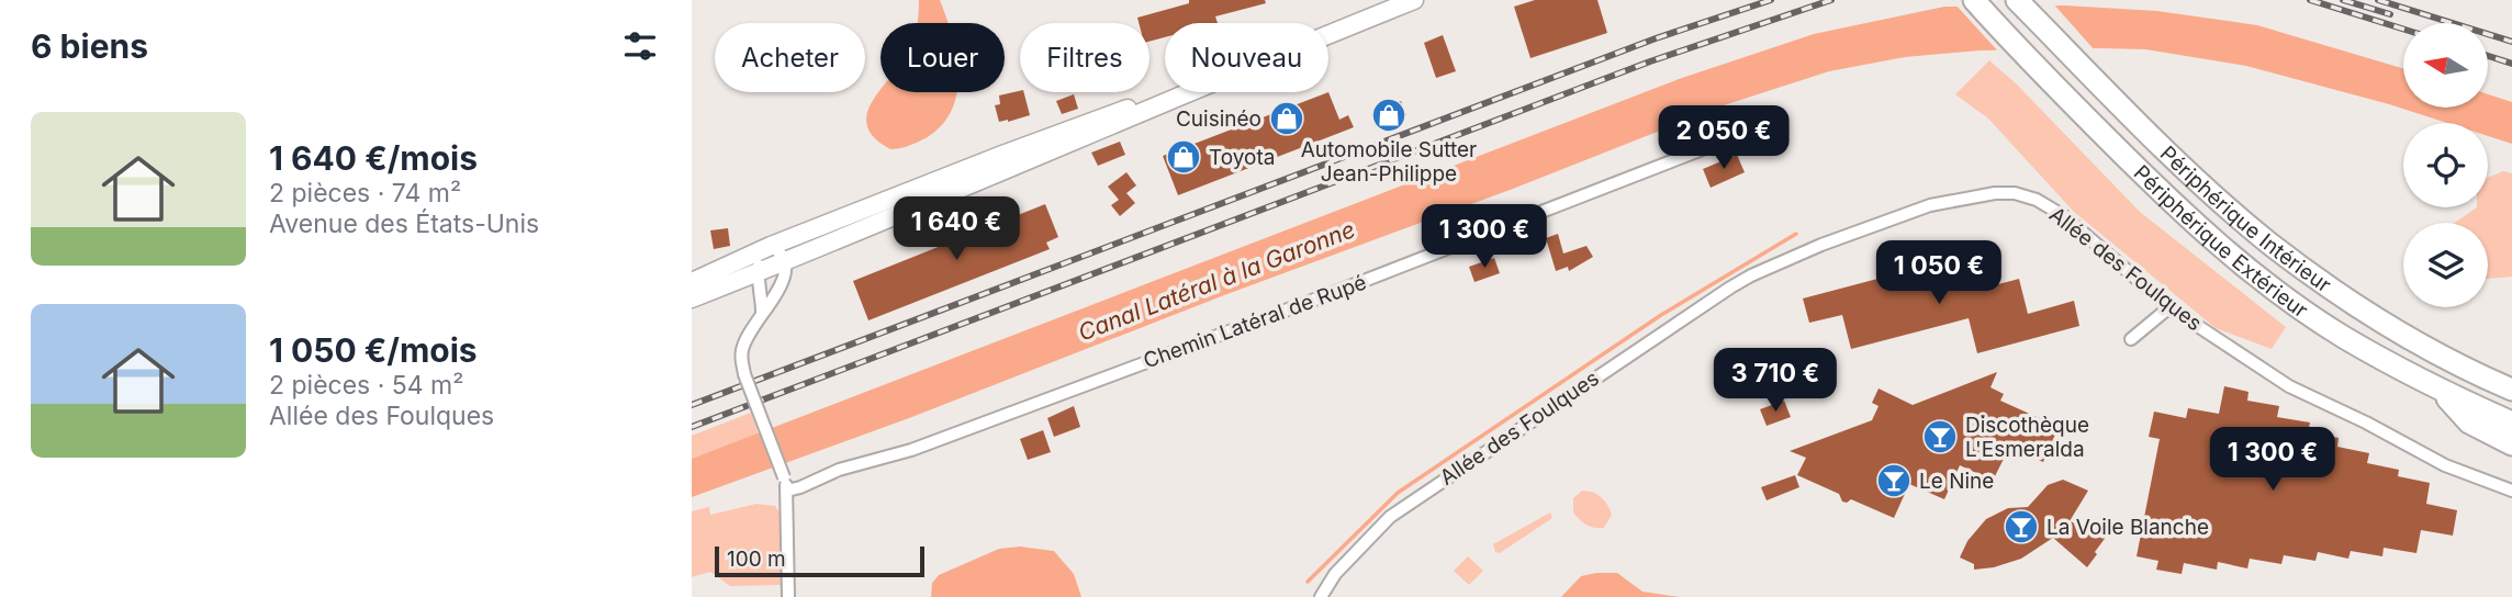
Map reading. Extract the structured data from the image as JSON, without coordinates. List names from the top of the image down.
{
  "streets": {
    "highway": ["Périphérique Intérieur", "Périphérique Extérieur"],
    "street": ["Allée des Foulques", "Chemin Latéral de Rupé"]
  },
  "water": ["Canal Latéral à la Garonne"],
  "places": {
    "shop": ["Automobile Sutter Jean-Philippe", "Cuisinéo", "Toyota"],
    "bar": ["Discothèque L'Esmeralda", "Le Nine", "La Voile Blanche"]
  },
  "scale_bar": "100 m",
  "north": "left",
  "page": {
    "heading": "6 biens",
    "chip": [
      "Acheter",
      "Louer",
      "Filtres",
      "Nouveau"
    ],
    "list": [
      {
        "name": "1 640 €/mois",
        "note": "2 pièces · 74 m² · Avenue des États-Unis"
      },
      {
        "name": "1 050 €/mois",
        "note": "2 pièces · 54 m² · Allée des Foulques"
      }
    ],
    "price": [
      "2 050 €",
      "1 640 €",
      "1 300 €",
      "1 050 €",
      "3 710 €",
      "1 300 €"
    ],
    "scale": "100 m"
  }
}
